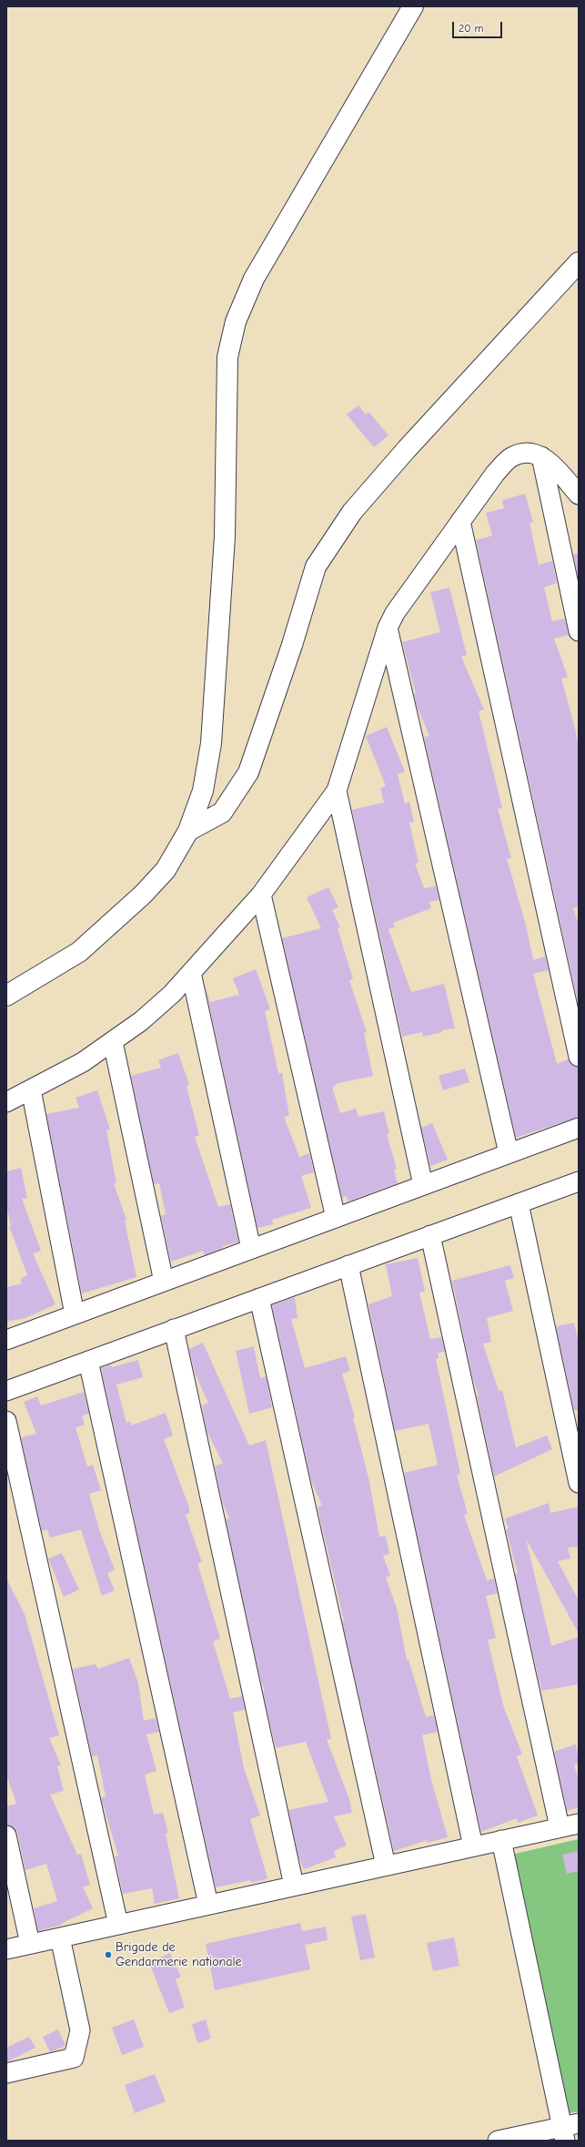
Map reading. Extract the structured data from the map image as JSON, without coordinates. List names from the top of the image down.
{
  "places": ["Brigade de Gendarmerie nationale"],
  "scale_bar": "20 m"
}
